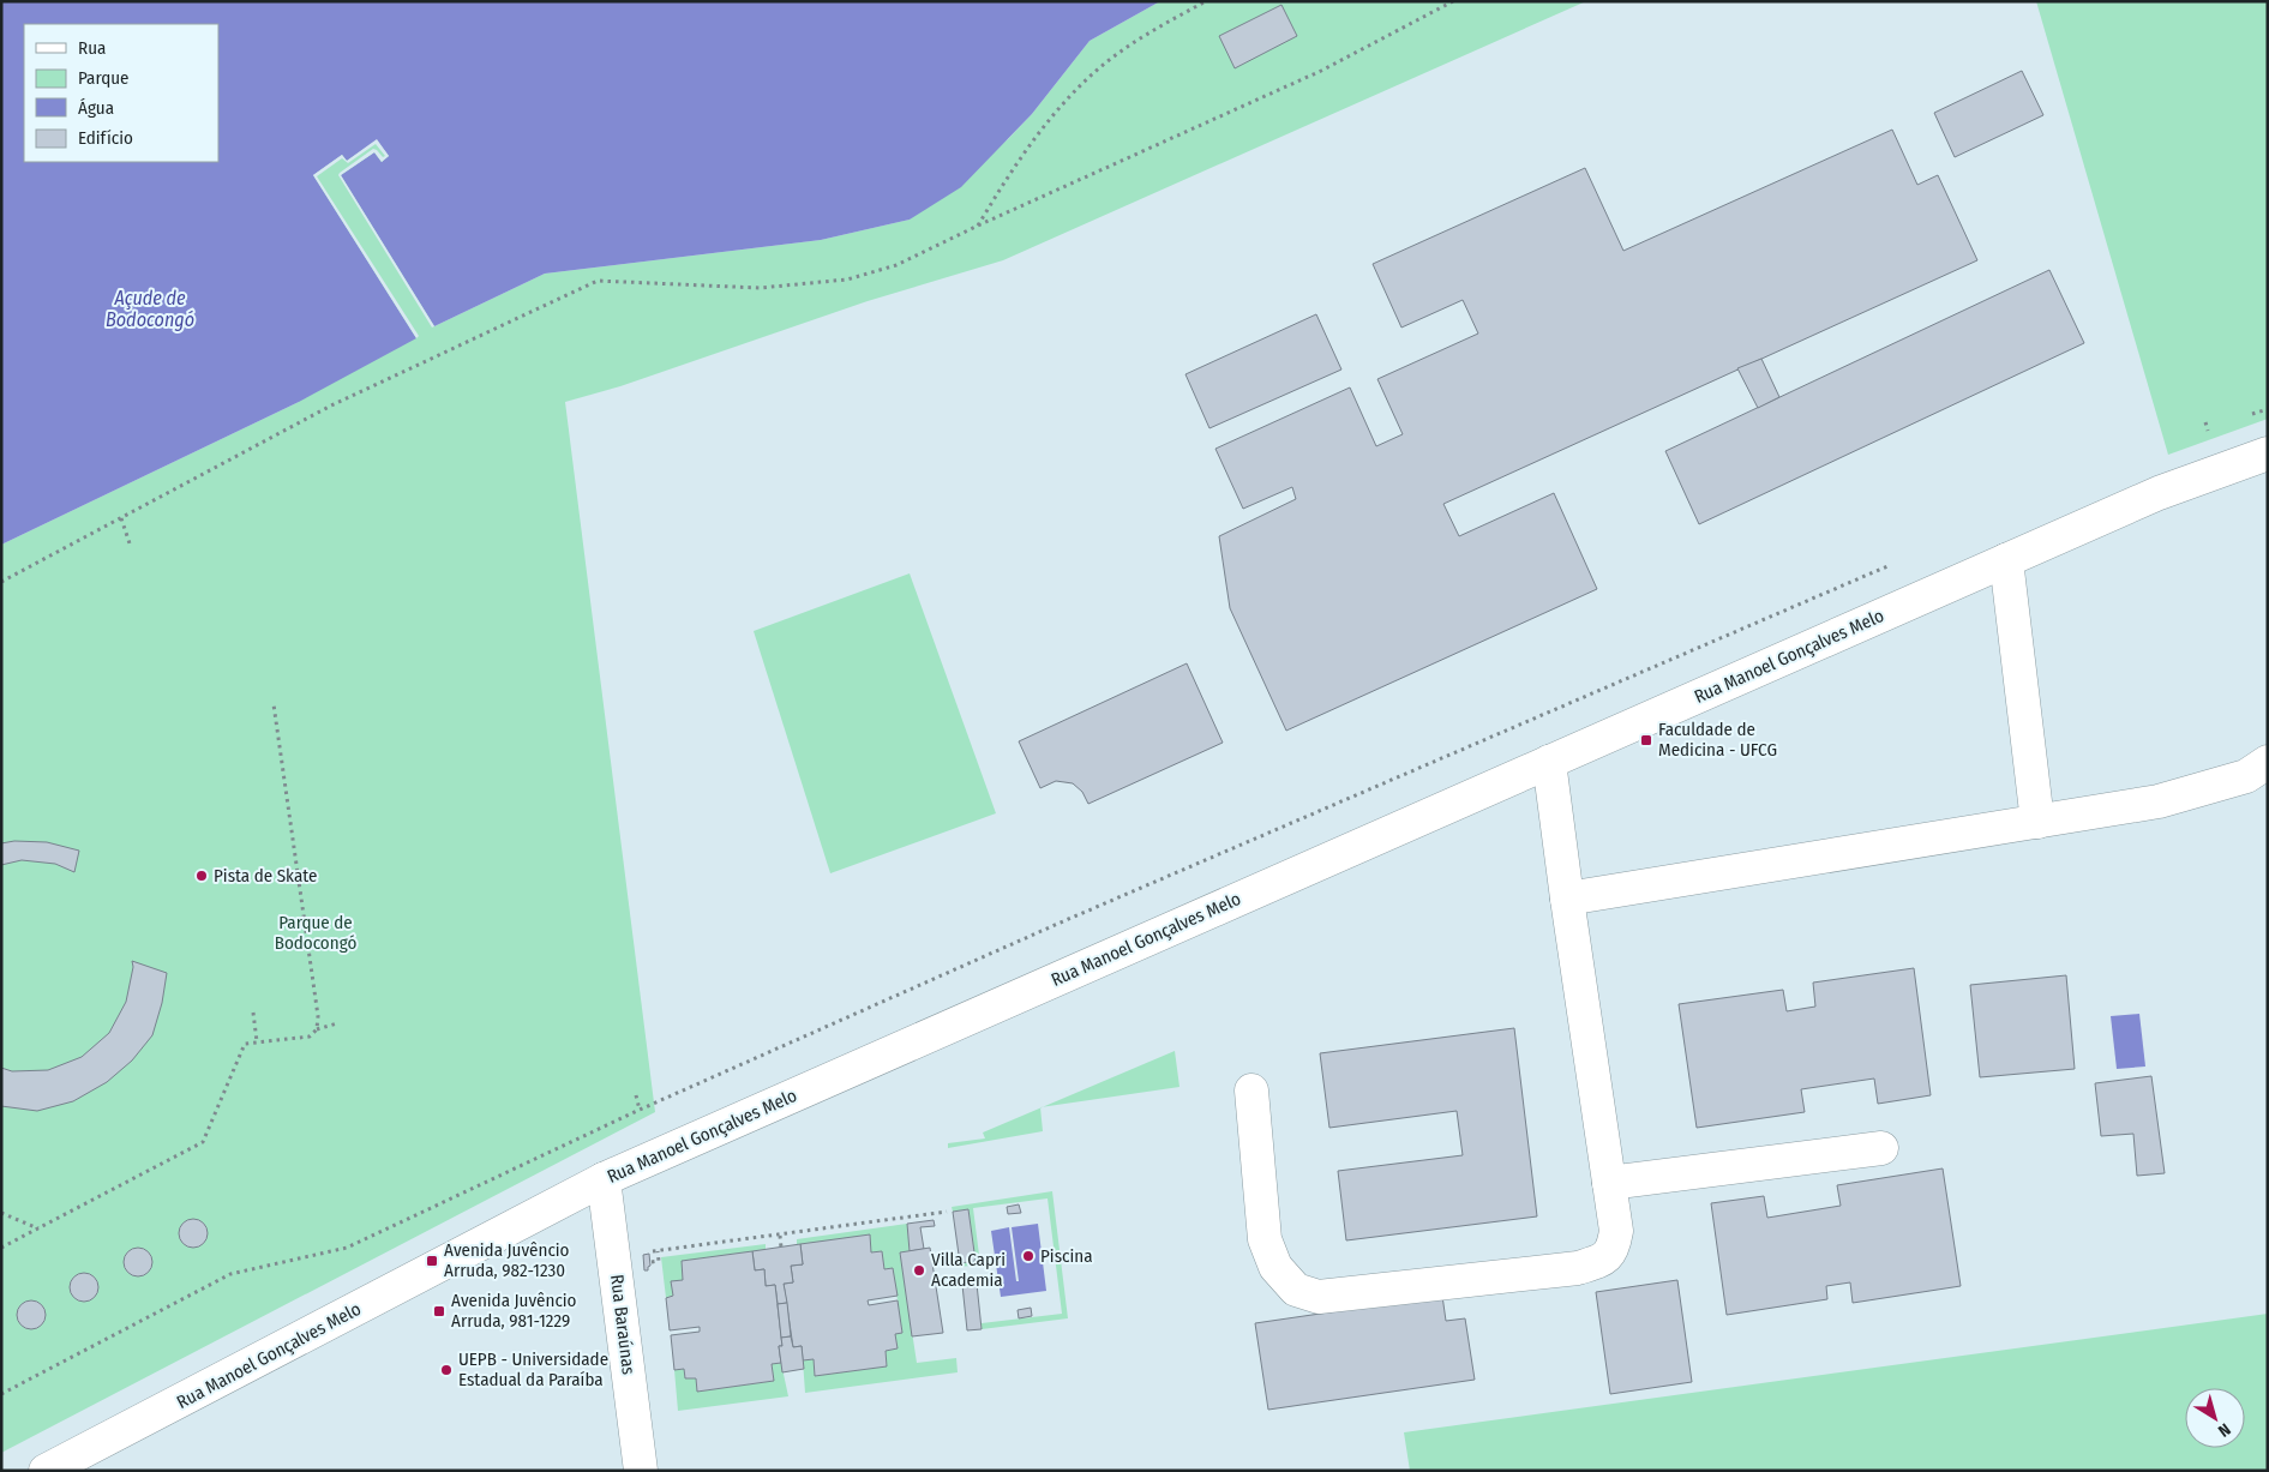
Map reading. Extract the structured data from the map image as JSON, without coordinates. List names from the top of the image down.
{
  "streets": {
    "street": ["Rua Manoel Gonçalves Melo", "Rua Baraúnas"]
  },
  "crossings": [
    ["Rua Manoel Gonçalves Melo", "Rua Baraúnas"]
  ],
  "water": ["Açude de Bodocongó"],
  "parks": ["Parque de Bodocongó"],
  "places": {
    "transit": ["Faculdade de Medicina - UFCG", "Avenida Juvêncio Arruda, 982-1230", "Avenida Juvêncio Arruda, 981-1229"],
    "other": [
      "Pista de Skate",
      "Piscina",
      "Villa Capri Academia",
      "UEPB - Universidade Estadual da Paraíba"
    ]
  },
  "legend": [
    "Rua",
    "Parque",
    "Água",
    "Edifício"
  ],
  "north": "bottom right"
}
